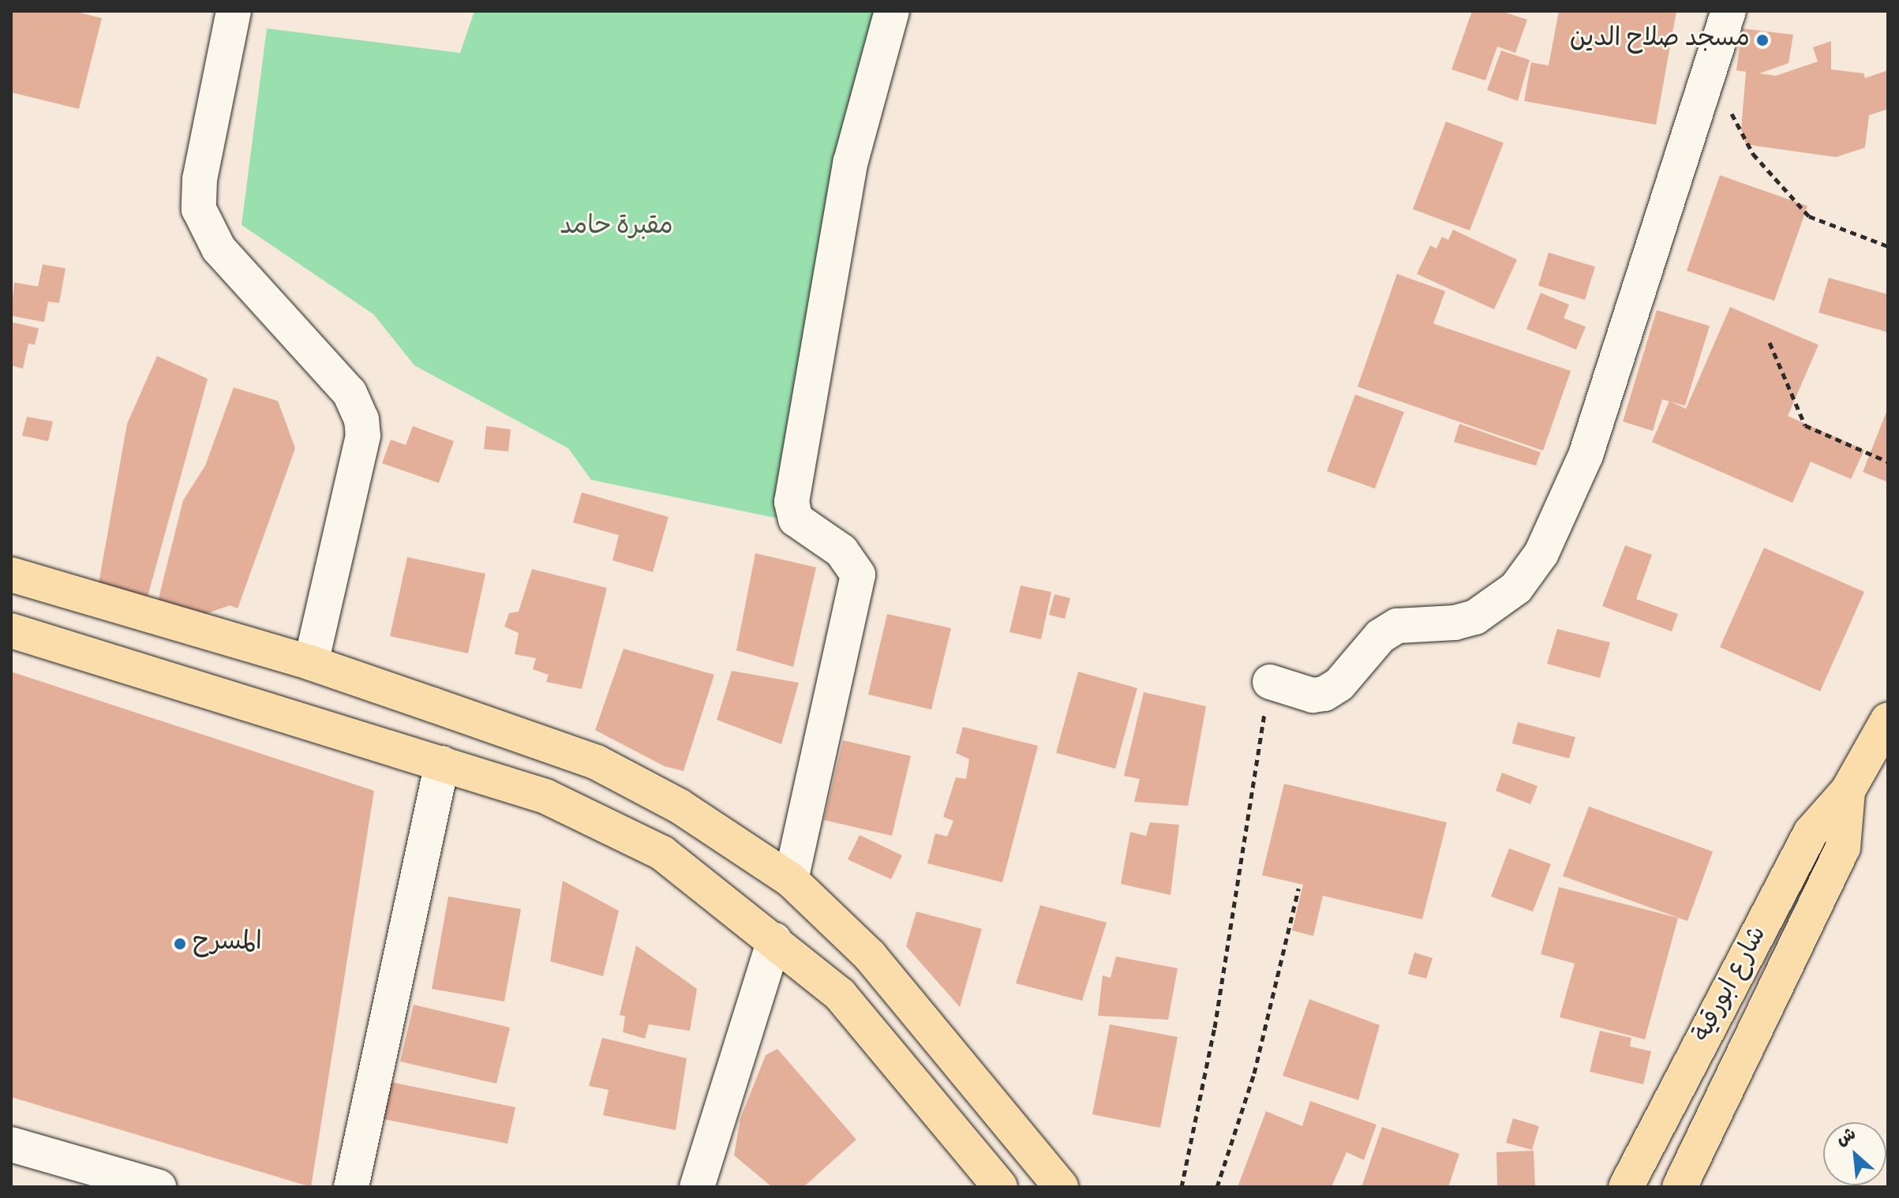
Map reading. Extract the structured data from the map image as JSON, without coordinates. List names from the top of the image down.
{
  "streets": {
    "main road": ["شارع ابورقية"]
  },
  "parks": ["مقبرة حامد"],
  "places": ["مسجد صلاح الدين", "المسرح"],
  "north": "top left"
}
